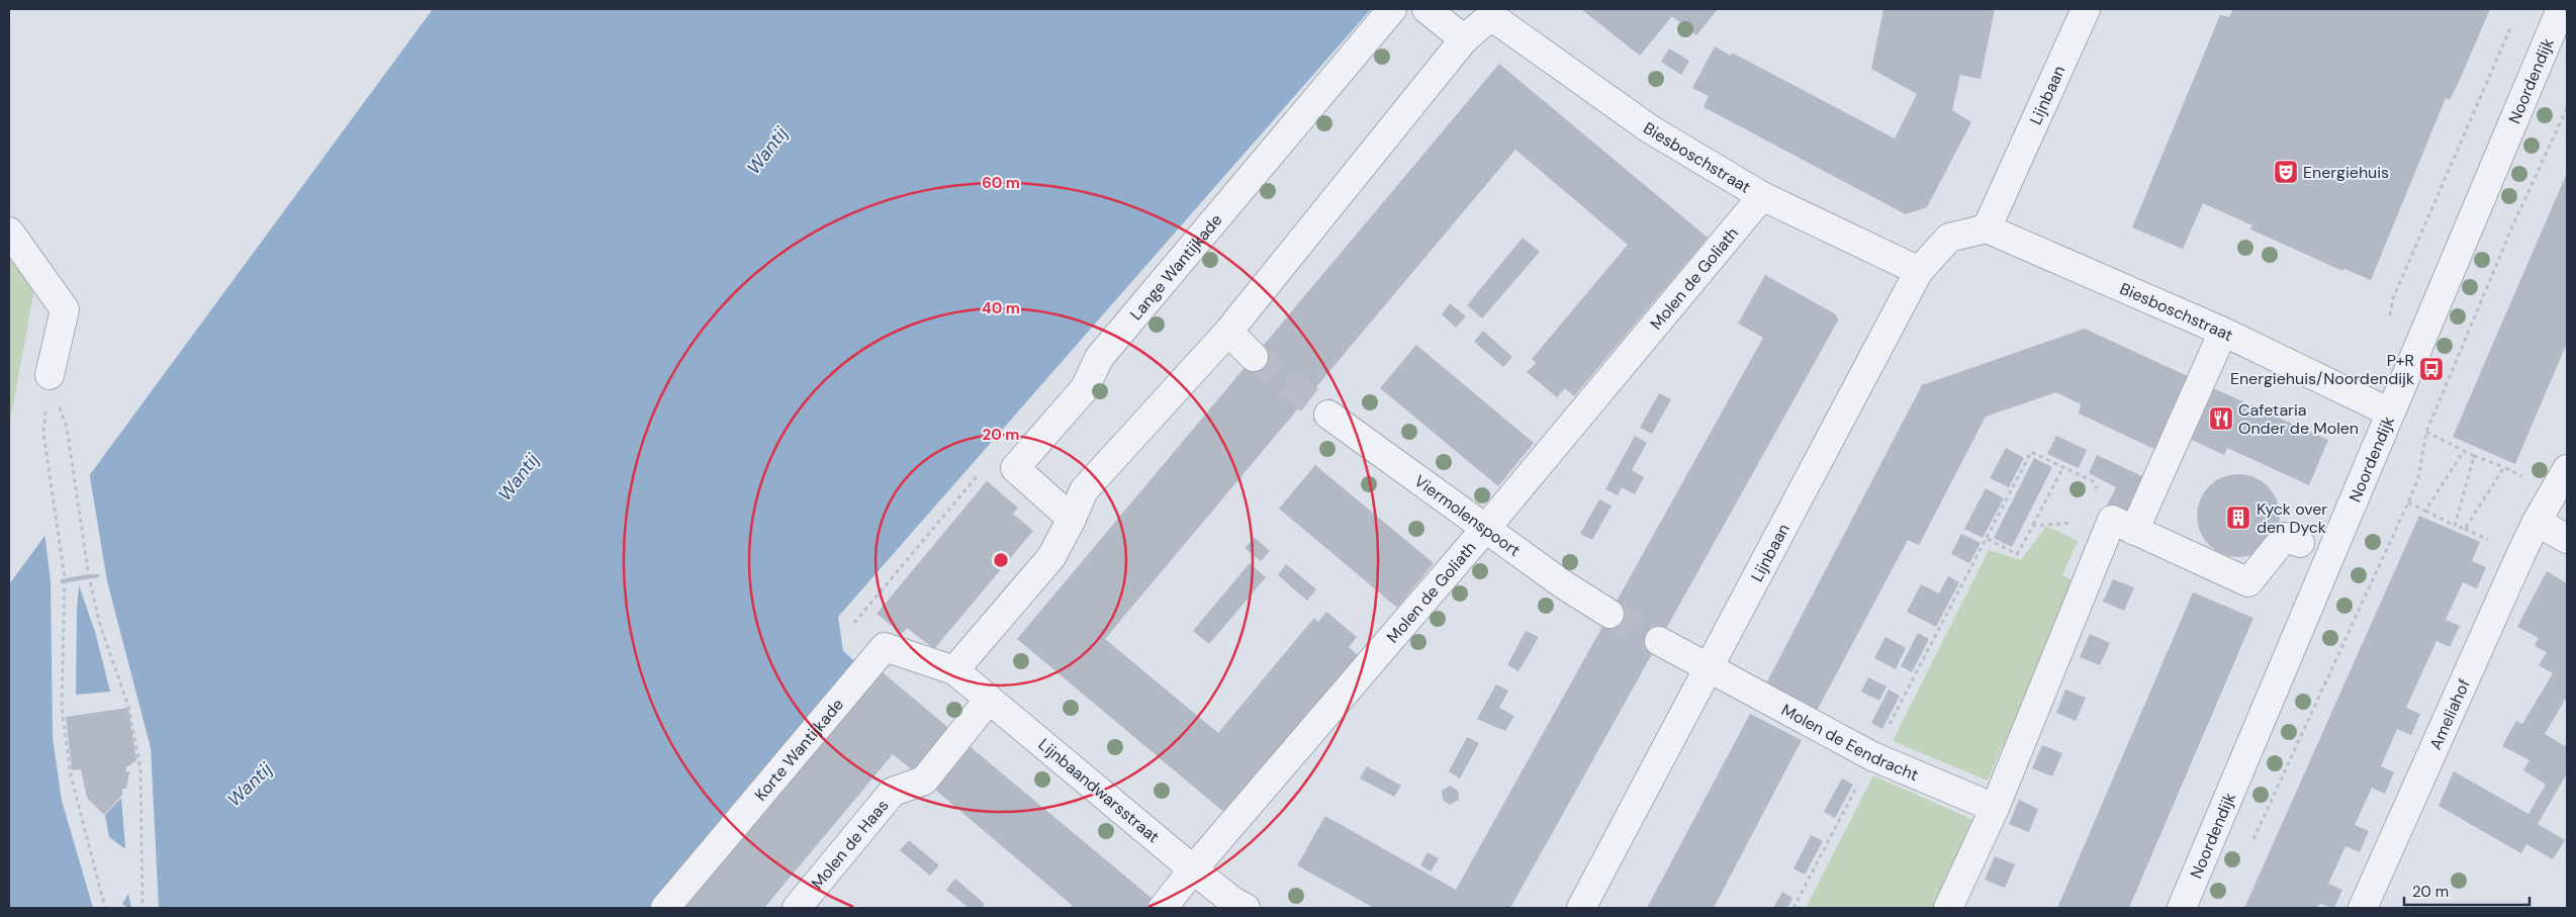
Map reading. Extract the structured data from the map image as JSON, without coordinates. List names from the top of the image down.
{
  "streets": {
    "street": [
      "Noordendijk",
      "Lijnbaan",
      "Biesboschstraat",
      "Lange Wantijkade",
      "Molen de Goliath",
      "Viermolenspoort",
      "Ameliahof",
      "Molen de Eendracht",
      "Korte Wantijkade",
      "Lijnbaandwarsstraat",
      "Molen de Haas"
    ]
  },
  "crossings": [
    ["Noordendijk", "Biesboschstraat"],
    ["Lijnbaan", "Biesboschstraat"],
    ["Lijnbaan", "Molen de Eendracht"],
    ["Biesboschstraat", "Molen de Goliath"],
    ["Molen de Goliath", "Viermolenspoort"],
    ["Molen de Goliath", "Lijnbaandwarsstraat"],
    ["Korte Wantijkade", "Lijnbaandwarsstraat"],
    ["Lijnbaandwarsstraat", "Molen de Haas"]
  ],
  "water": ["Wantij"],
  "places": {
    "theatre": ["Energiehuis"],
    "bus stop": ["P+R Energiehuis/Noordendijk"],
    "restaurant": ["Cafetaria Onder de Molen"],
    "building": ["Kyck over den Dyck"]
  },
  "scale_bar": "20 m",
  "rings": ["60 m", "40 m", "20 m"]
}
